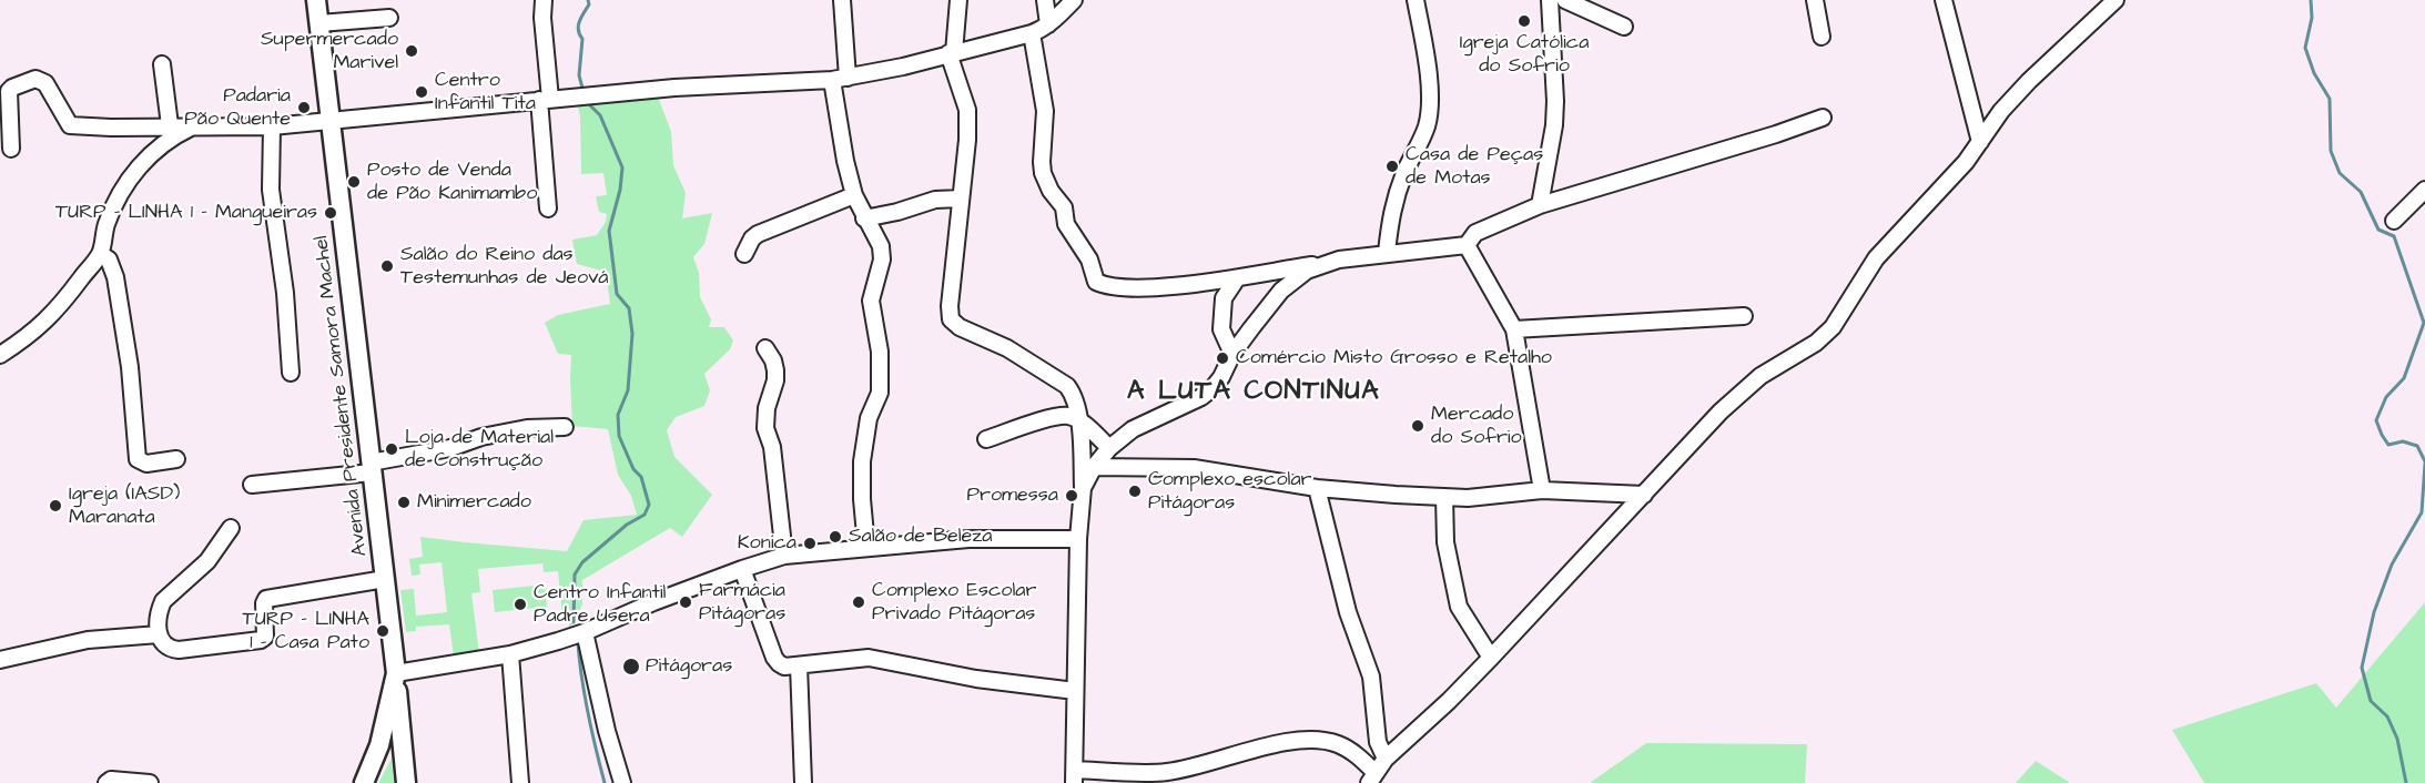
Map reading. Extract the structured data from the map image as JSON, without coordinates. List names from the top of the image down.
{
  "streets": {
    "main road": ["Avenida Presidente Samora Machel"]
  },
  "districts": ["A LUTA CONTINUA"],
  "places": [
    "Igreja Católica do Sofrio",
    "Supermercado Marivel",
    "Centro Infantil Tita",
    "Padaria Pão Quente",
    "Casa de Peças de Motas",
    "Posto de Venda de Pão Kanimambo",
    "TURP - LINHA 1 - Mangueiras",
    "Salão do Reino das Testemunhas de Jeová",
    "Comércio Misto Grosso e Retalho",
    "Mercado do Sofrio",
    "Loja de Material de Construção",
    "Complexo escolar Pitágoras",
    "Promessa",
    "Minimercado",
    "Igreja (IASD) Maranata",
    "Salão de Beleza",
    "Konica",
    "Farmácia Pitágoras",
    "Complexo Escolar Privado Pitágoras",
    "Centro Infantil Padre Usera",
    "TURP - LINHA 1 - Casa Pato",
    "Pitágoras"
  ]
}
